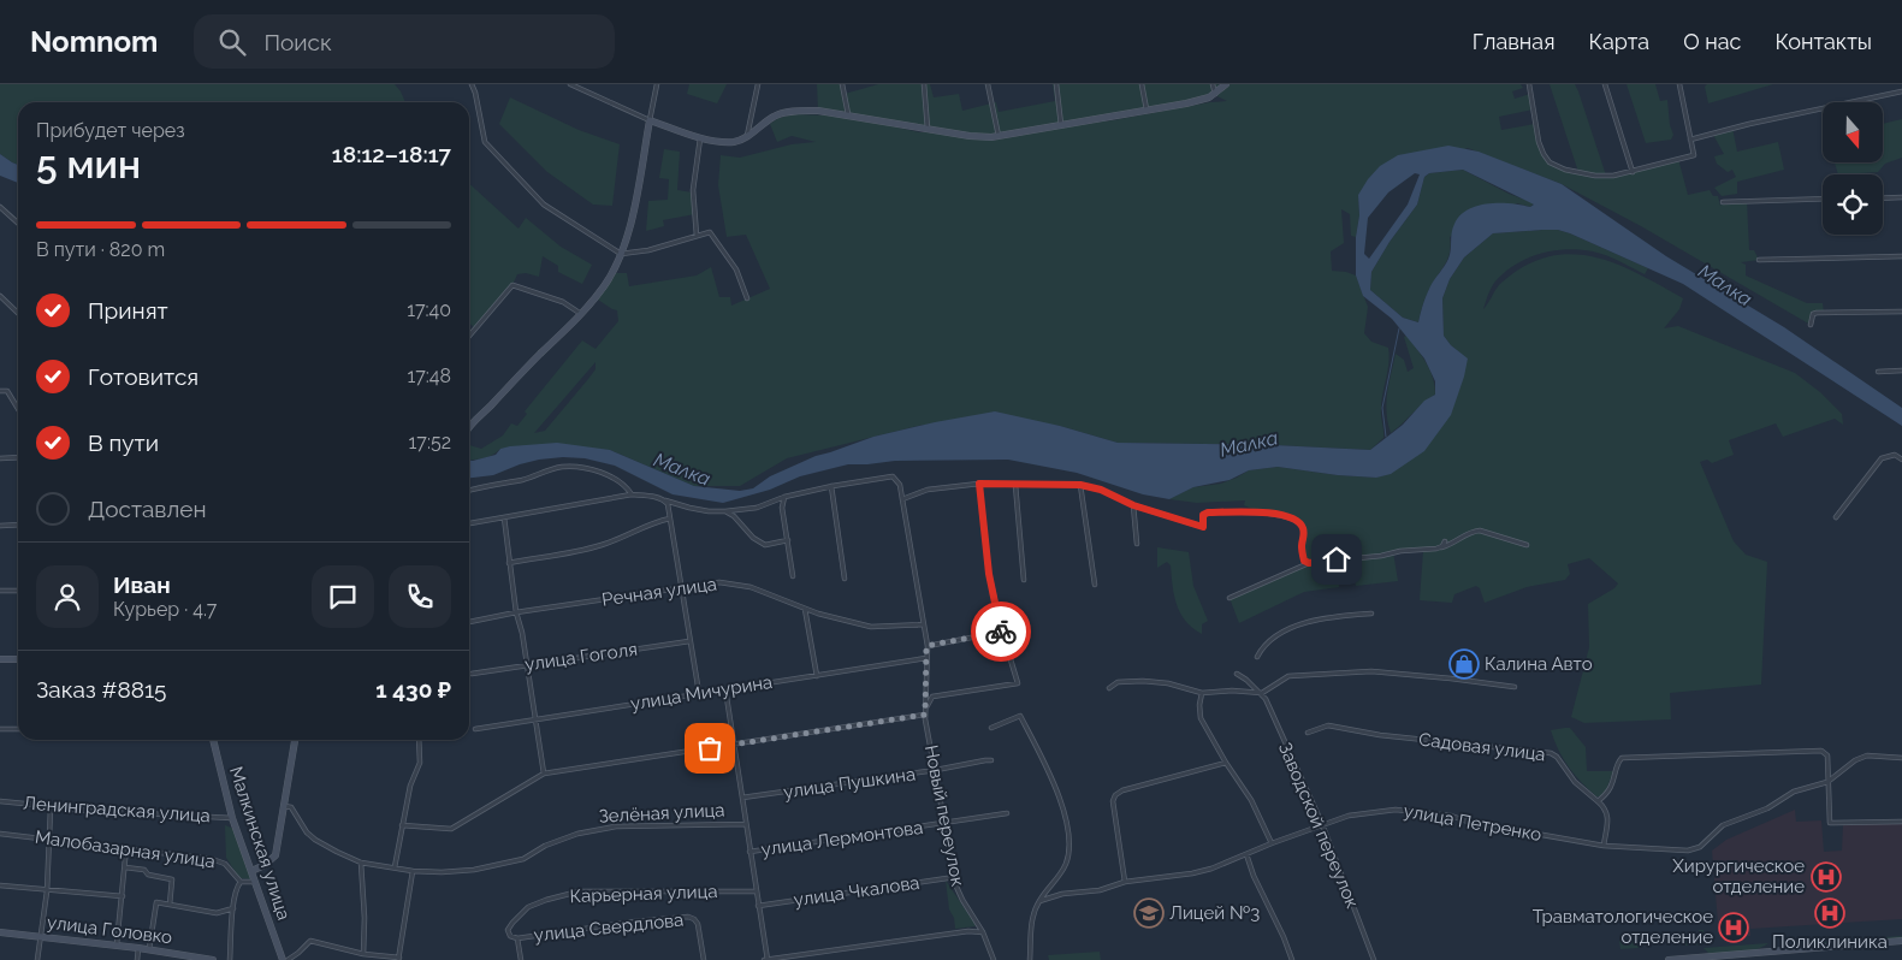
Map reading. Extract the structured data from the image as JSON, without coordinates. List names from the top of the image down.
{
  "streets": {
    "street": [
      "Речная улица",
      "улица Гоголя",
      "улица Мичурина",
      "Садовая улица",
      "улица Пушкина",
      "Ленинградская улица",
      "Зелёная улица",
      "Новый переулок",
      "улица Петренко",
      "Заводской переулок",
      "улица Лермонтова",
      "Малкинская улица",
      "Малобазарная улица",
      "улица Чкалова",
      "Карьерная улица",
      "улица Свердлова",
      "улица Головко"
    ]
  },
  "crossings": [
    ["Речная улица", "Новый переулок"],
    ["улица Мичурина", "Новый переулок"],
    ["улица Пушкина", "Новый переулок"],
    ["Ленинградская улица", "Малкинская улица"],
    ["Новый переулок", "улица Лермонтова"],
    ["Новый переулок", "улица Чкалова"],
    ["улица Петренко", "Заводской переулок"],
    ["Карьерная улица", "улица Свердлова"]
  ],
  "water": ["Малка"],
  "places": {
    "shop": ["Калина Авто"],
    "hospital": ["Хирургическое отделение", "Поликлиника", "Травматологическое отделение"],
    "school or university": ["Лицей №3"]
  },
  "north": "bottom",
  "page": {
    "header": "Nomnom",
    "search": "Поиск",
    "nav": [
      "Главная",
      "Карта",
      "О нас",
      "Контакты"
    ],
    "heading": ["5 мин", "Прибудет через", "18:12–18:17"],
    "panel": [
      "Иван",
      "Курьер · 4.7",
      "Заказ #8815",
      "1 430 ₽"
    ],
    "bar": "В пути · 820 m",
    "list": [
      ["Принят", "17:40"],
      ["Готовится", "17:48"],
      ["В пути", "17:52"],
      "Доставлен"
    ]
  }
}
